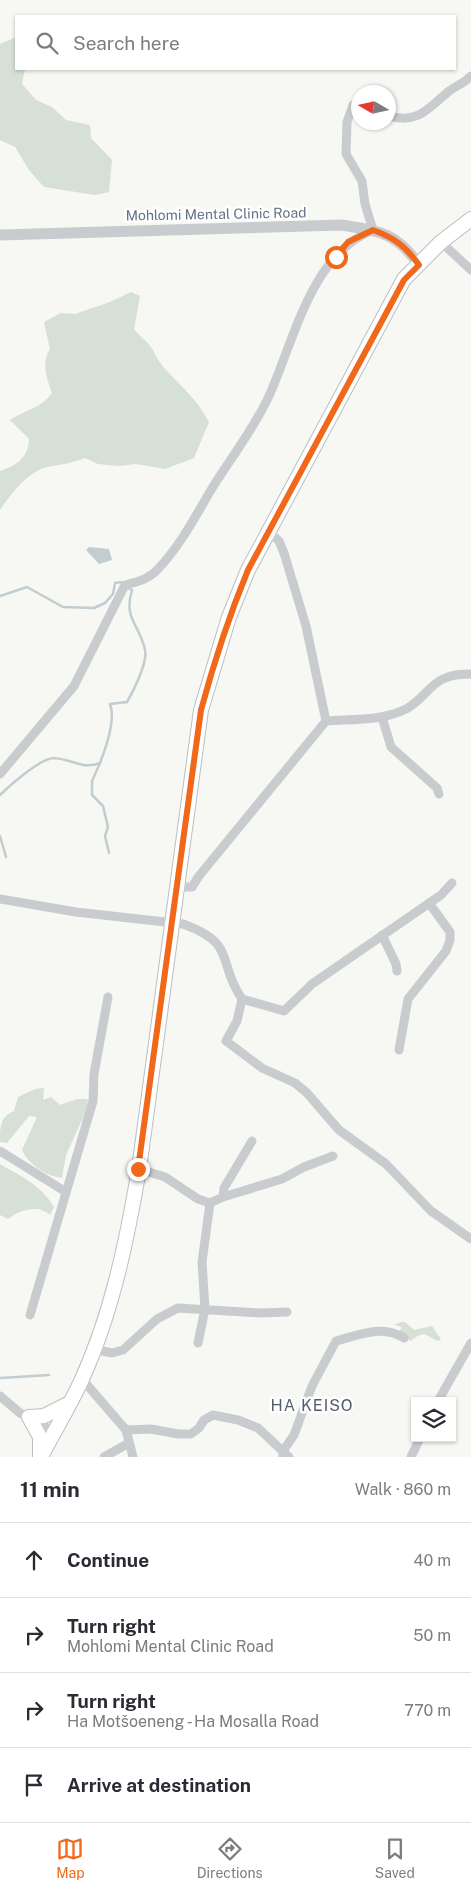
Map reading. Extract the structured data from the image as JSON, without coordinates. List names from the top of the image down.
{
  "streets": {
    "street": ["Mohlomi Mental Clinic Road"]
  },
  "districts": ["HA KEISO"],
  "north": "left",
  "page": {
    "search": "Search here",
    "heading": ["11 min", "Walk · 860 m"],
    "list": [
      ["Continue", "40 m"],
      ["Turn right", "Mohlomi Mental Clinic Road", "50 m"],
      ["Turn right", "Ha Motšoeneng - Ha Mosalla Road", "770 m"],
      "Arrive at destination"
    ],
    "nav": ["Map", "Directions", "Saved"]
  }
}
